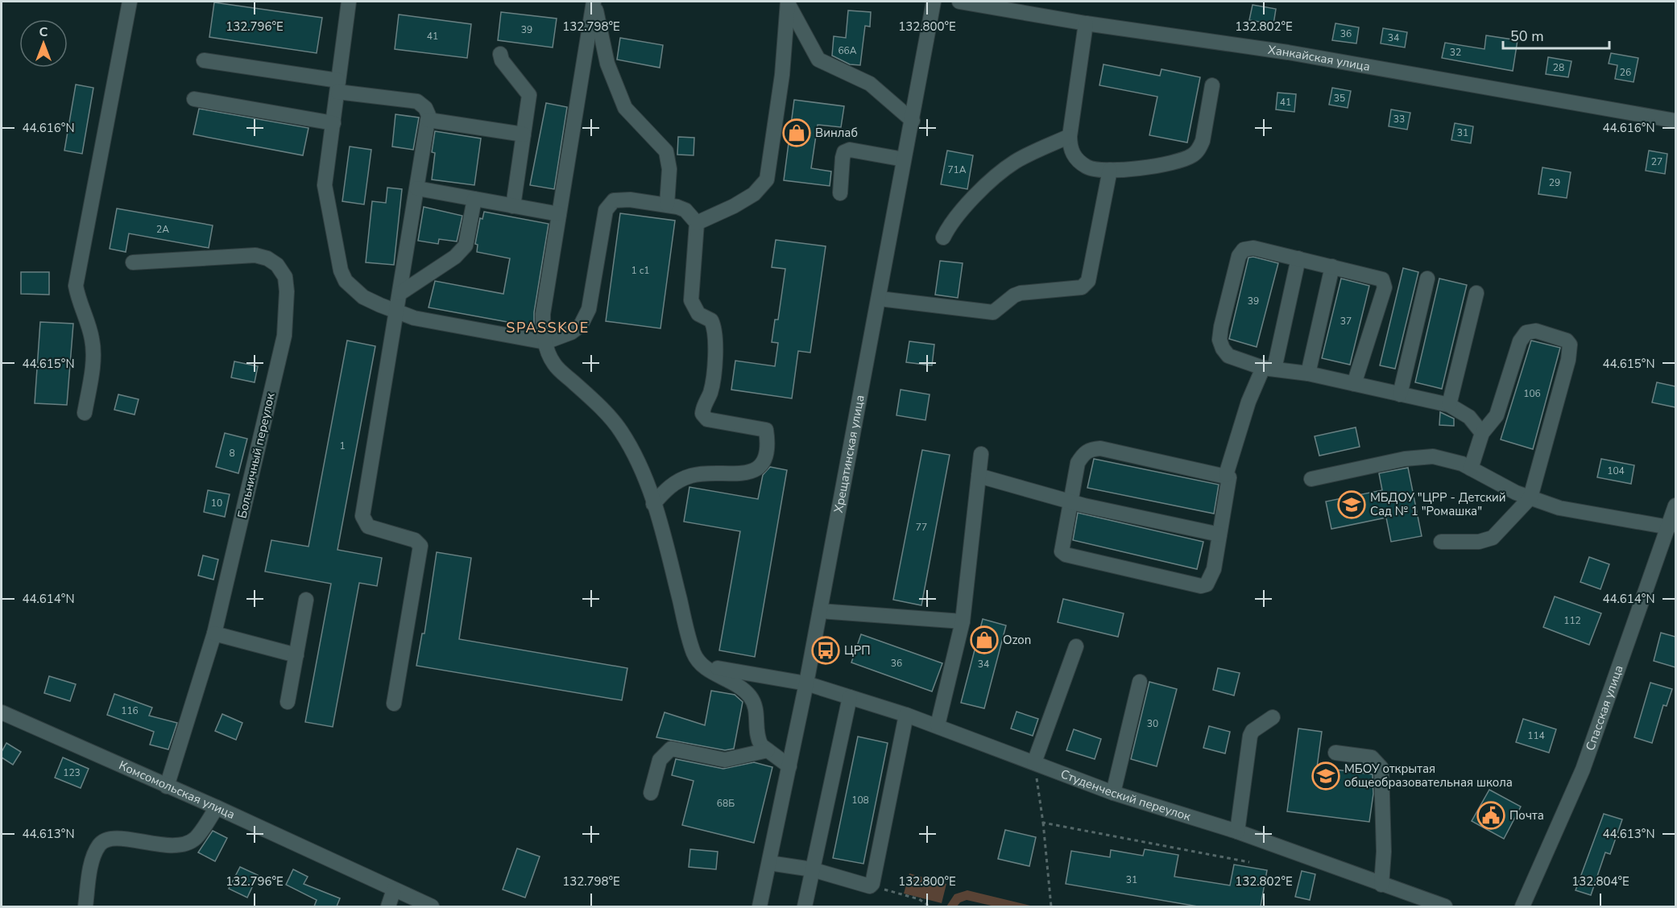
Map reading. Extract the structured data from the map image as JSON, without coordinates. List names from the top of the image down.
{
  "streets": {
    "street": [
      "Ханкайская улица",
      "Хрещатинская улица",
      "Больничный переулок",
      "Спасская улица",
      "Комсомольская улица",
      "Студенческий переулок"
    ]
  },
  "crossings": [
    ["Хрещатинская улица", "Студенческий переулок"],
    ["Больничный переулок", "Комсомольская улица"]
  ],
  "districts": ["SPASSKOE"],
  "places": {
    "shop": ["Винлаб", "Ozon"],
    "school or university": ["МБДОУ \"ЦРР - Детский Сад № 1 \"Ромашка\"", "МБОУ открытая общеобразовательная школа"],
    "bus stop": ["ЦРП"],
    "public building": ["Почта"]
  },
  "house_numbers": [
    "39",
    "36",
    "41",
    "34",
    "66А",
    "32",
    "28",
    "26",
    "35",
    "41",
    "33",
    "31",
    "27",
    "71А",
    "29",
    "2А",
    "1 с1",
    "39",
    "37",
    "106",
    "1",
    "8",
    "104",
    "10",
    "77",
    "112",
    "36",
    "34",
    "116",
    "30",
    "114",
    "123",
    "108",
    "68Б",
    "31"
  ],
  "scale_bar": "50 m",
  "north": "top",
  "coordinates": [
    "132.796°E",
    "132.798°E",
    "132.800°E",
    "132.802°E",
    "44.616°N",
    "44.615°N",
    "44.614°N",
    "44.613°N",
    "132.804°E"
  ]
}
